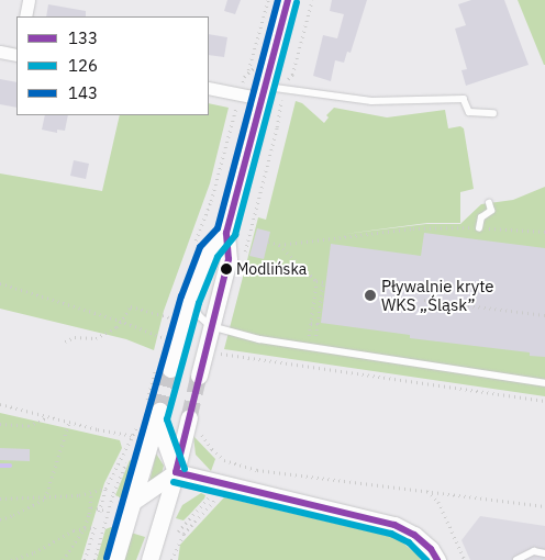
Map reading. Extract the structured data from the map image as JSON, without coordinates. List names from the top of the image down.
{
  "places": ["Modlińska", "Pływalnie kryte WKS „Śląsk”"],
  "lines": ["transit line 133", "transit line 143", "transit line 126"],
  "legend": ["133", "126", "143"]
}
